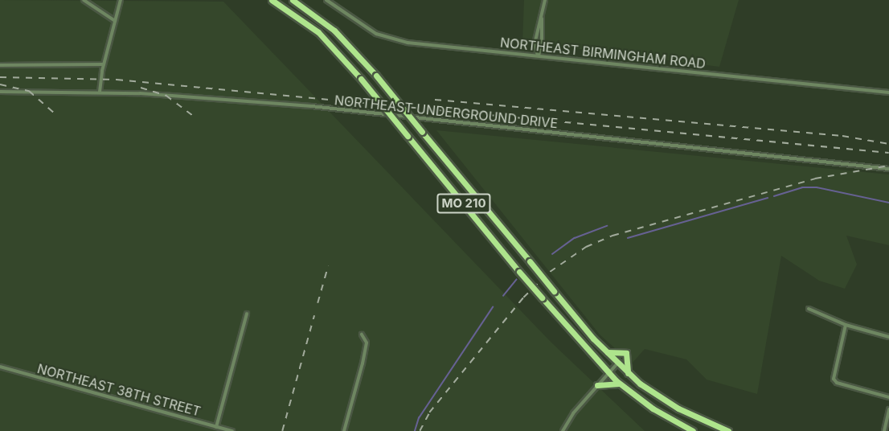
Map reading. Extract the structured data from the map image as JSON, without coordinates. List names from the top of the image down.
{
  "streets": {
    "highway": ["MO 210"],
    "street": ["NORTHEAST BIRMINGHAM ROAD", "NORTHEAST UNDERGROUND DRIVE", "NORTHEAST 38TH STREET"]
  }
}
